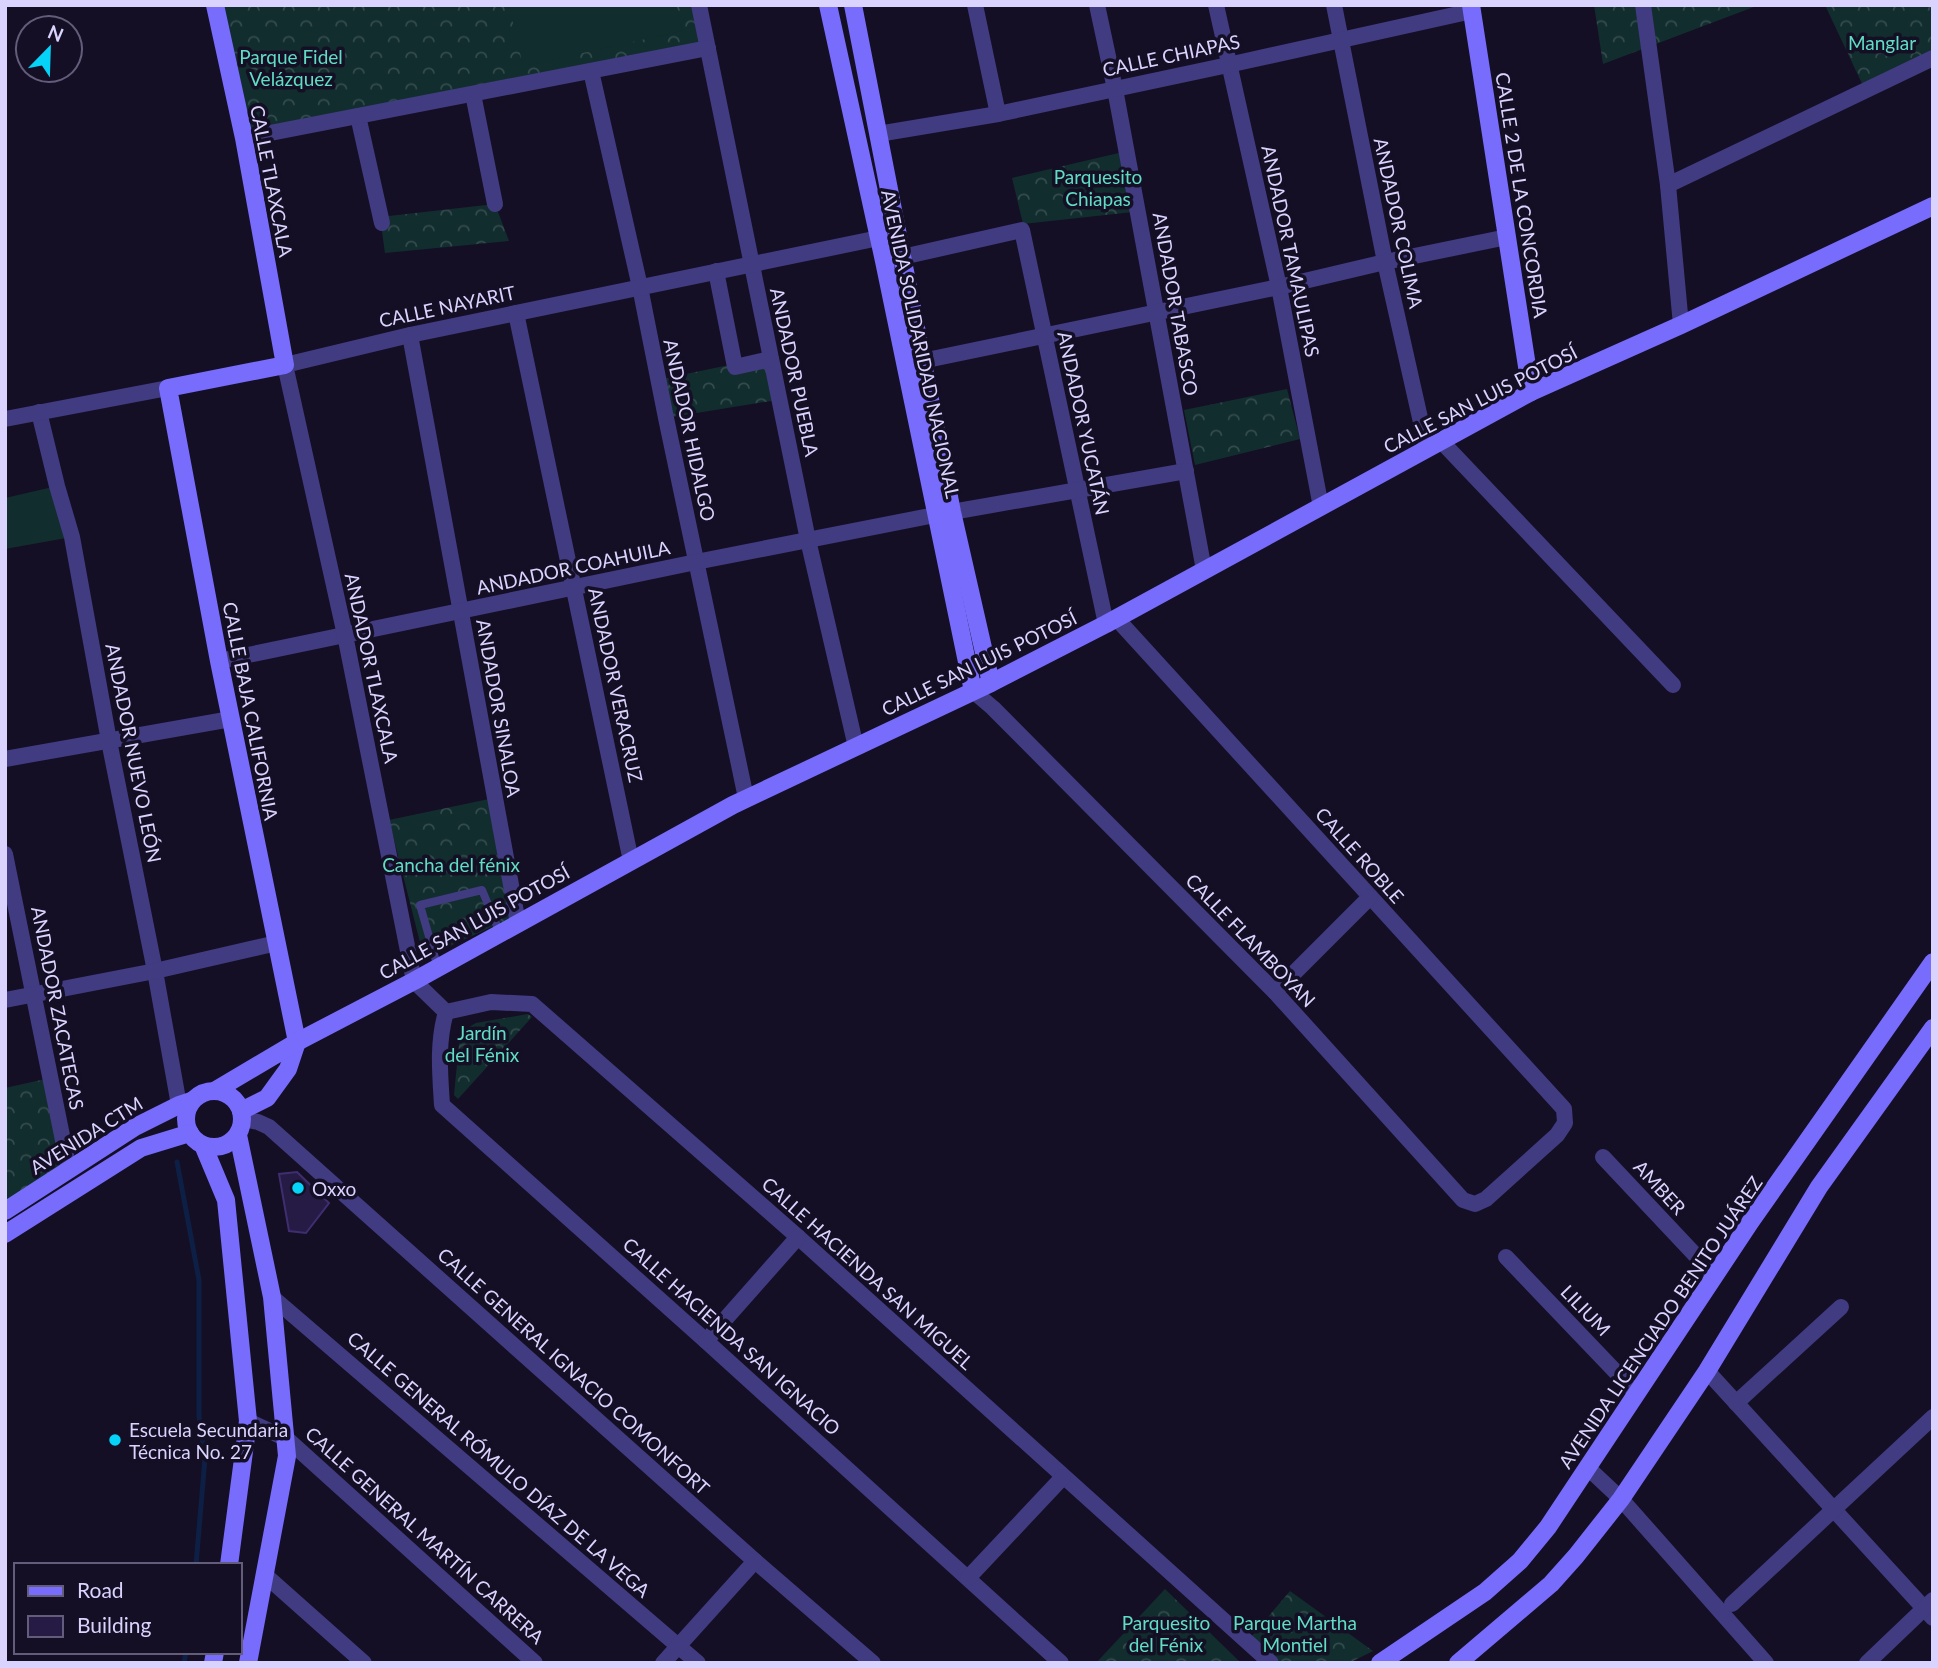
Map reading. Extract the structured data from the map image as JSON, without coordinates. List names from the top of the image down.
{
  "streets": {
    "main road": [
      "CALLE TLAXCALA",
      "CALLE 2 DE LA CONCORDIA",
      "CALLE NAYARIT",
      "AVENIDA SOLIDARIDAD NACIONAL",
      "CALLE SAN LUIS POTOSÍ",
      "CALLE BAJA CALIFORNIA",
      "AVENIDA CTM",
      "AVENIDA LICENCIADO BENITO JUÁREZ"
    ],
    "street": [
      "CALLE CHIAPAS",
      "ANDADOR COLIMA",
      "ANDADOR TAMAULIPAS",
      "ANDADOR TABASCO",
      "ANDADOR PUEBLA",
      "ANDADOR YUCATÁN",
      "ANDADOR HIDALGO",
      "ANDADOR COAHUILA",
      "ANDADOR TLAXCALA",
      "ANDADOR VERACRUZ",
      "ANDADOR SINALOA",
      "ANDADOR NUEVO LEÓN",
      "CALLE ROBLE",
      "CALLE FLAMBOYAN",
      "ANDADOR ZACATECAS",
      "AMBER",
      "CALLE HACIENDA SAN MIGUEL",
      "LILIUM",
      "CALLE HACIENDA SAN IGNACIO",
      "CALLE GENERAL IGNACIO COMONFORT",
      "CALLE GENERAL RÓMULO DÍAZ DE LA VEGA",
      "CALLE GENERAL MARTÍN CARRERA"
    ]
  },
  "crossings": [
    ["CALLE CHIAPAS", "CALLE 2 DE LA CONCORDIA"],
    ["CALLE CHIAPAS", "ANDADOR COLIMA"],
    ["CALLE CHIAPAS", "ANDADOR TAMAULIPAS"],
    ["CALLE CHIAPAS", "ANDADOR TABASCO"],
    ["CALLE CHIAPAS", "AVENIDA SOLIDARIDAD NACIONAL"],
    ["CALLE TLAXCALA", "CALLE NAYARIT"],
    ["CALLE TLAXCALA", "ANDADOR TLAXCALA"],
    ["CALLE 2 DE LA CONCORDIA", "CALLE SAN LUIS POTOSÍ"],
    ["ANDADOR COLIMA", "CALLE SAN LUIS POTOSÍ"],
    ["ANDADOR TAMAULIPAS", "CALLE SAN LUIS POTOSÍ"],
    ["ANDADOR TABASCO", "CALLE SAN LUIS POTOSÍ"],
    ["ANDADOR TABASCO", "ANDADOR COAHUILA"],
    ["CALLE NAYARIT", "AVENIDA SOLIDARIDAD NACIONAL"],
    ["CALLE NAYARIT", "ANDADOR PUEBLA"],
    ["CALLE NAYARIT", "ANDADOR HIDALGO"],
    ["CALLE NAYARIT", "ANDADOR TLAXCALA"],
    ["CALLE NAYARIT", "ANDADOR VERACRUZ"],
    ["CALLE NAYARIT", "ANDADOR SINALOA"],
    ["CALLE NAYARIT", "CALLE BAJA CALIFORNIA"],
    ["CALLE NAYARIT", "ANDADOR NUEVO LEÓN"],
    ["AVENIDA SOLIDARIDAD NACIONAL", "CALLE SAN LUIS POTOSÍ"],
    ["AVENIDA SOLIDARIDAD NACIONAL", "ANDADOR YUCATÁN"],
    ["AVENIDA SOLIDARIDAD NACIONAL", "ANDADOR COAHUILA"],
    ["AVENIDA SOLIDARIDAD NACIONAL", "CALLE FLAMBOYAN"],
    ["ANDADOR PUEBLA", "CALLE SAN LUIS POTOSÍ"],
    ["ANDADOR PUEBLA", "ANDADOR COAHUILA"],
    ["CALLE SAN LUIS POTOSÍ", "ANDADOR YUCATÁN"],
    ["CALLE SAN LUIS POTOSÍ", "ANDADOR HIDALGO"],
    ["CALLE SAN LUIS POTOSÍ", "ANDADOR TLAXCALA"],
    ["CALLE SAN LUIS POTOSÍ", "ANDADOR VERACRUZ"],
    ["CALLE SAN LUIS POTOSÍ", "ANDADOR SINALOA"],
    ["CALLE SAN LUIS POTOSÍ", "CALLE BAJA CALIFORNIA"],
    ["CALLE SAN LUIS POTOSÍ", "ANDADOR NUEVO LEÓN"],
    ["CALLE SAN LUIS POTOSÍ", "CALLE ROBLE"],
    ["CALLE SAN LUIS POTOSÍ", "CALLE FLAMBOYAN"],
    ["CALLE SAN LUIS POTOSÍ", "AVENIDA CTM"],
    ["CALLE SAN LUIS POTOSÍ", "CALLE GENERAL IGNACIO COMONFORT"],
    ["ANDADOR YUCATÁN", "ANDADOR COAHUILA"],
    ["ANDADOR YUCATÁN", "CALLE ROBLE"],
    ["ANDADOR HIDALGO", "ANDADOR COAHUILA"],
    ["ANDADOR COAHUILA", "ANDADOR TLAXCALA"],
    ["ANDADOR COAHUILA", "ANDADOR VERACRUZ"],
    ["ANDADOR COAHUILA", "ANDADOR SINALOA"],
    ["ANDADOR COAHUILA", "CALLE BAJA CALIFORNIA"],
    ["ANDADOR NUEVO LEÓN", "AVENIDA CTM"],
    ["ANDADOR NUEVO LEÓN", "CALLE GENERAL IGNACIO COMONFORT"],
    ["CALLE ROBLE", "CALLE FLAMBOYAN"],
    ["ANDADOR ZACATECAS", "AVENIDA CTM"],
    ["AVENIDA CTM", "CALLE GENERAL IGNACIO COMONFORT"],
    ["AMBER", "AVENIDA LICENCIADO BENITO JUÁREZ"],
    ["CALLE HACIENDA SAN MIGUEL", "CALLE HACIENDA SAN IGNACIO"],
    ["LILIUM", "AVENIDA LICENCIADO BENITO JUÁREZ"]
  ],
  "parks": [
    "Manglar",
    "Parque Fidel Velázquez",
    "Parquesito Chiapas",
    "Cancha del fénix",
    "Jardín del Fénix",
    "Parquesito del Fénix",
    "Parque Martha Montiel"
  ],
  "places": ["Oxxo", "Escuela Secundaria Técnica No. 27"],
  "legend": ["Road", "Building"],
  "north": "top right"
}
